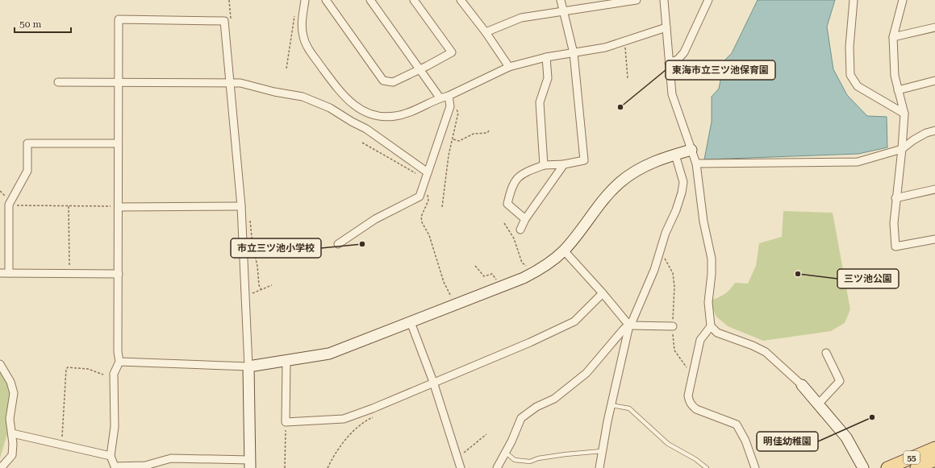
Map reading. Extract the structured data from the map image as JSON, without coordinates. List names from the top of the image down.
{
  "streets": {
    "main road": ["55"]
  },
  "places": [
    "東海市立三ツ池保育園",
    "市立三ツ池小学校",
    "三ツ池公園",
    "明佳幼稚園"
  ],
  "scale_bar": "50 m"
}
